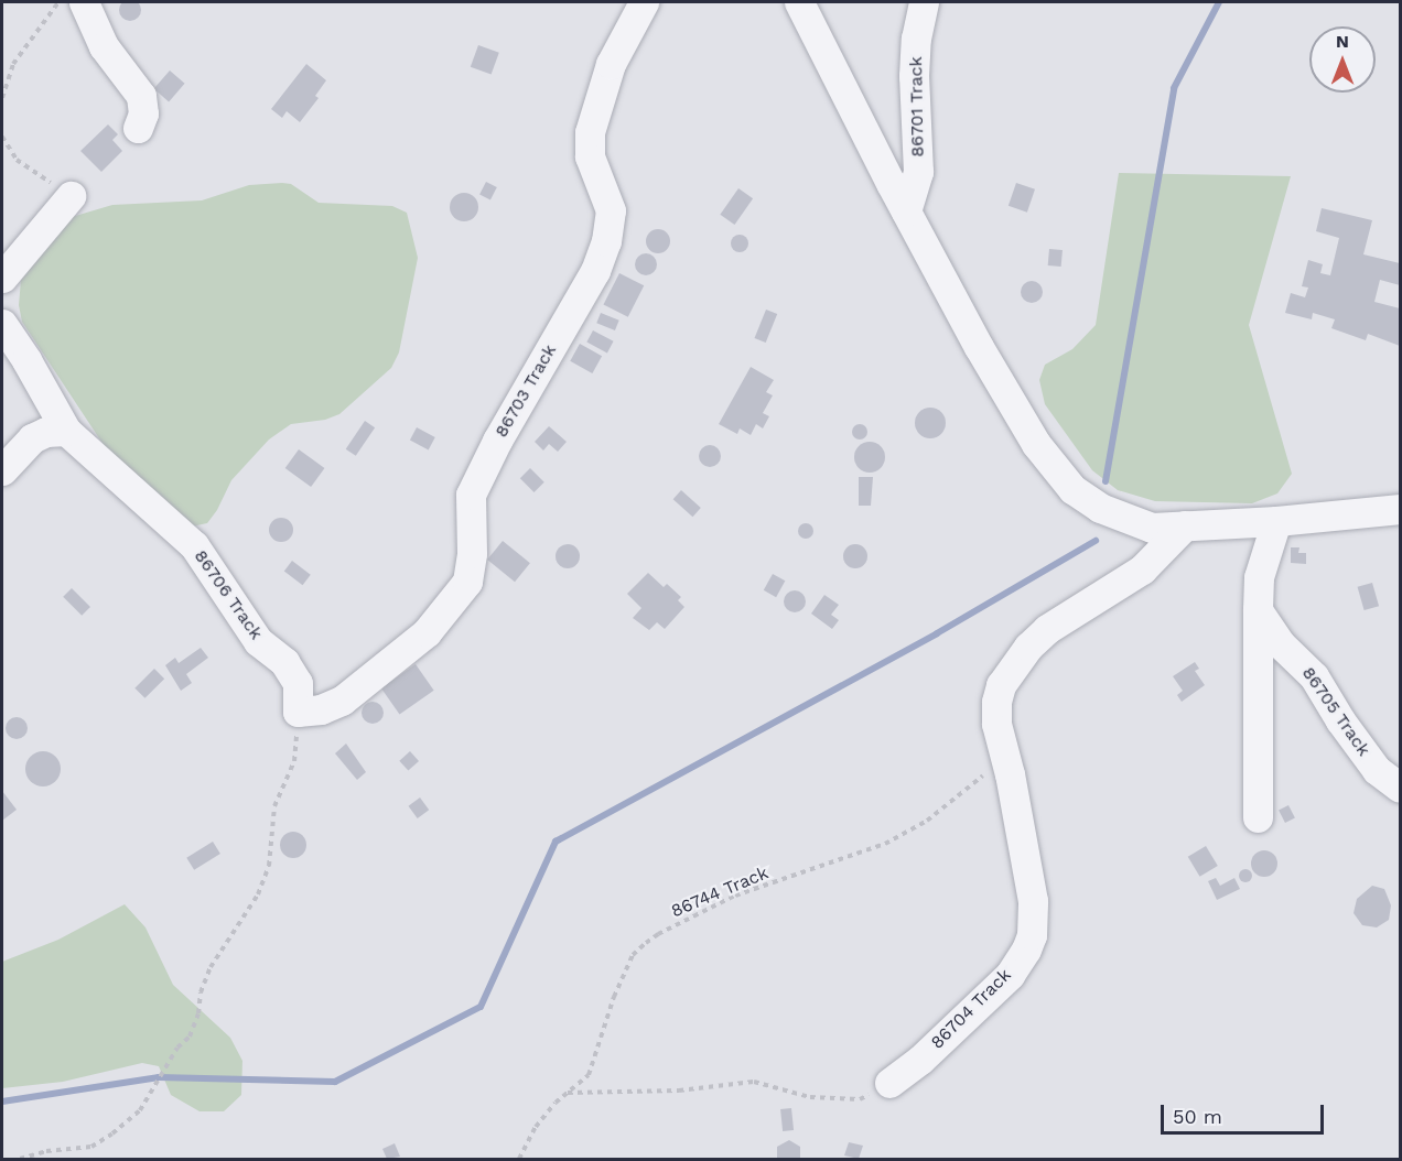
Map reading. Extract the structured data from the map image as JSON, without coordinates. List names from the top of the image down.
{
  "streets": {
    "street": [
      "86701 Track",
      "86703 Track",
      "86706 Track",
      "86705 Track",
      "86704 Track"
    ],
    "path": ["86744 Track"]
  },
  "crossings": [
    ["86703 Track", "86706 Track"]
  ],
  "scale_bar": "50 m",
  "north": "top"
}
